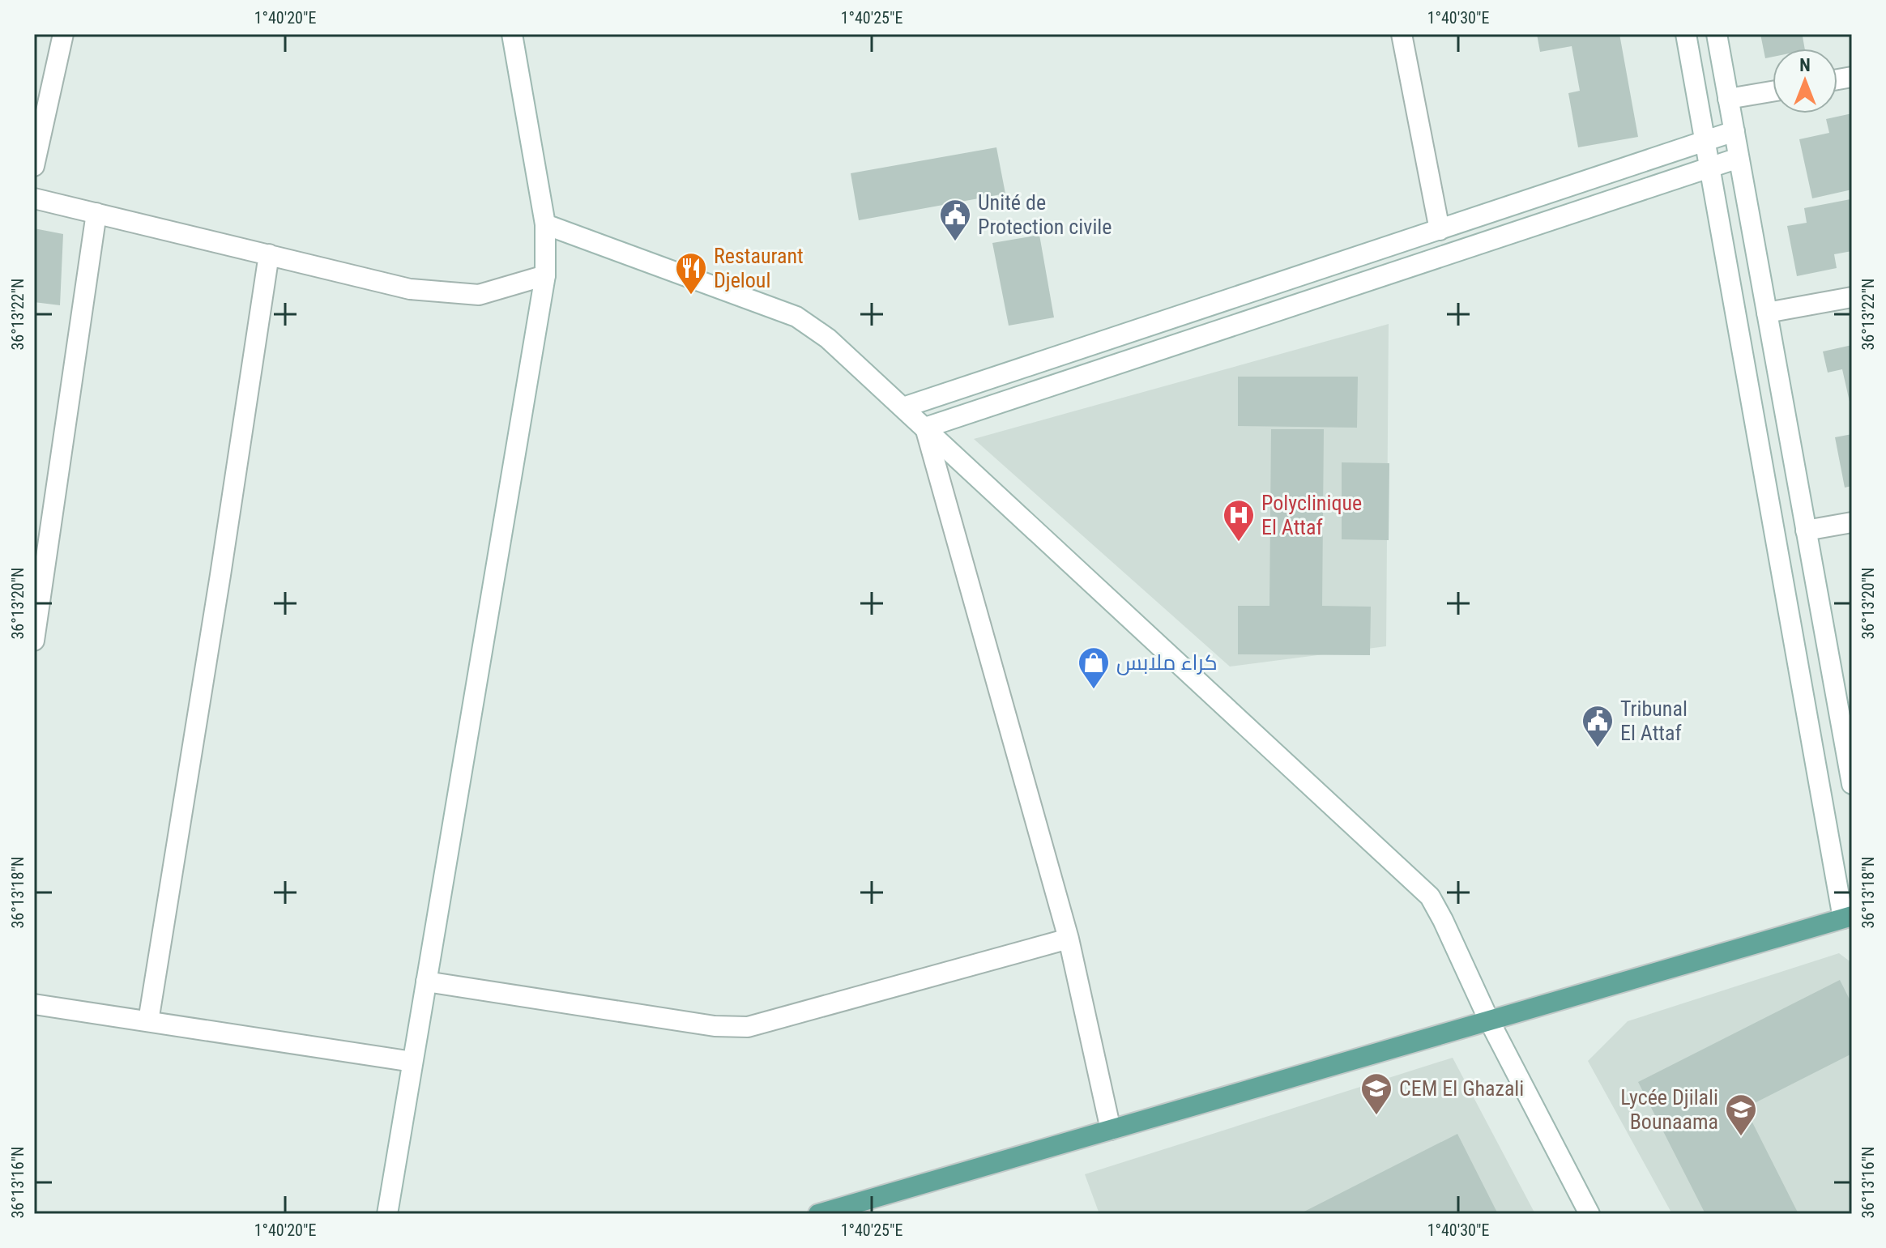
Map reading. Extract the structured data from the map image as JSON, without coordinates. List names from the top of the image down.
{
  "places": {
    "public building": ["Unité de Protection civile", "Tribunal El Attaf"],
    "restaurant": ["Restaurant Djeloul"],
    "hospital": ["Polyclinique El Attaf"],
    "shop": ["كراء ملابس"],
    "school or university": ["CEM El Ghazali", "Lycée Djilali Bounaama"]
  },
  "north": "top",
  "coordinates": [
    "1°40'20\"E",
    "1°40'25\"E",
    "1°40'30\"E",
    "36°13'22\"N",
    "36°13'20\"N",
    "36°13'18\"N",
    "36°13'16\"N"
  ]
}
